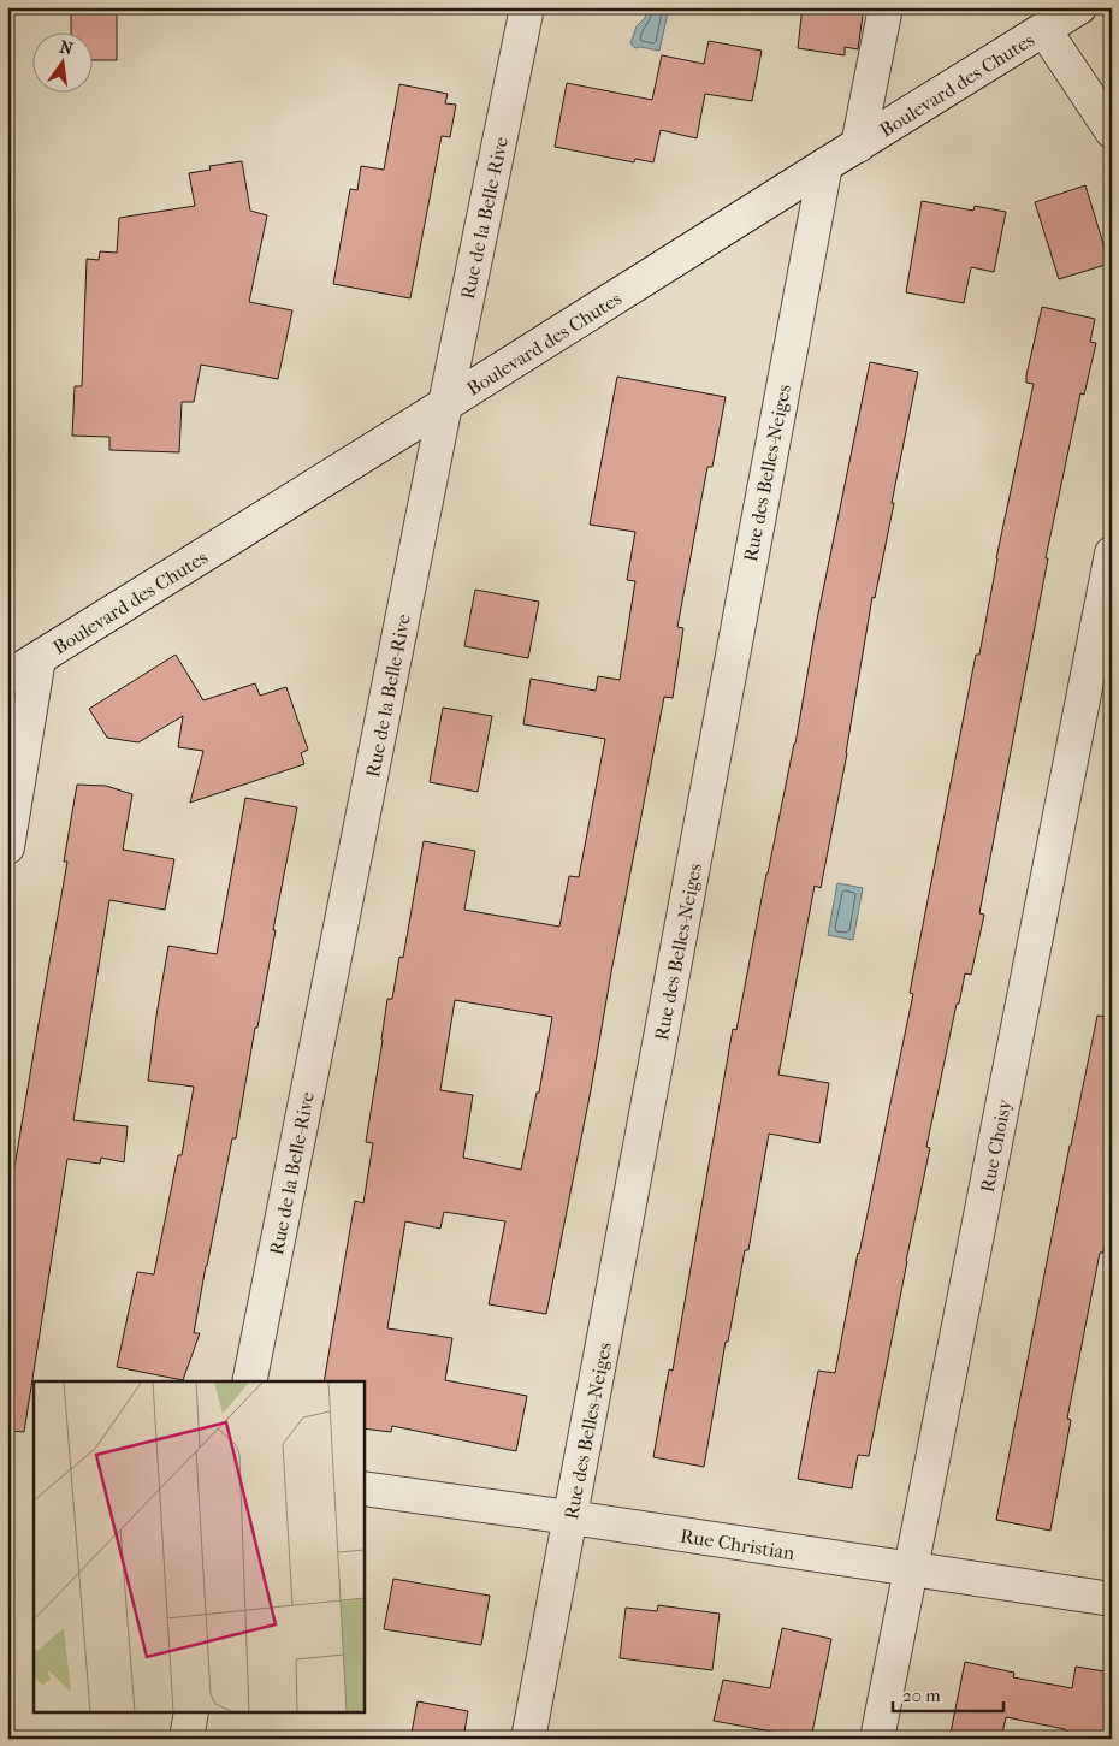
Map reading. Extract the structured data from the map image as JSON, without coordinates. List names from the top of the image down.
{
  "streets": {
    "street": [
      "Boulevard des Chutes",
      "Rue de la Belle-Rive",
      "Rue des Belles-Neiges",
      "Rue Choisy",
      "Rue Christian"
    ]
  },
  "crossings": [
    ["Boulevard des Chutes", "Rue de la Belle-Rive"],
    ["Boulevard des Chutes", "Rue des Belles-Neiges"],
    ["Rue des Belles-Neiges", "Rue Christian"],
    ["Rue Choisy", "Rue Christian"]
  ],
  "scale_bar": "20 m",
  "north": "top"
}
